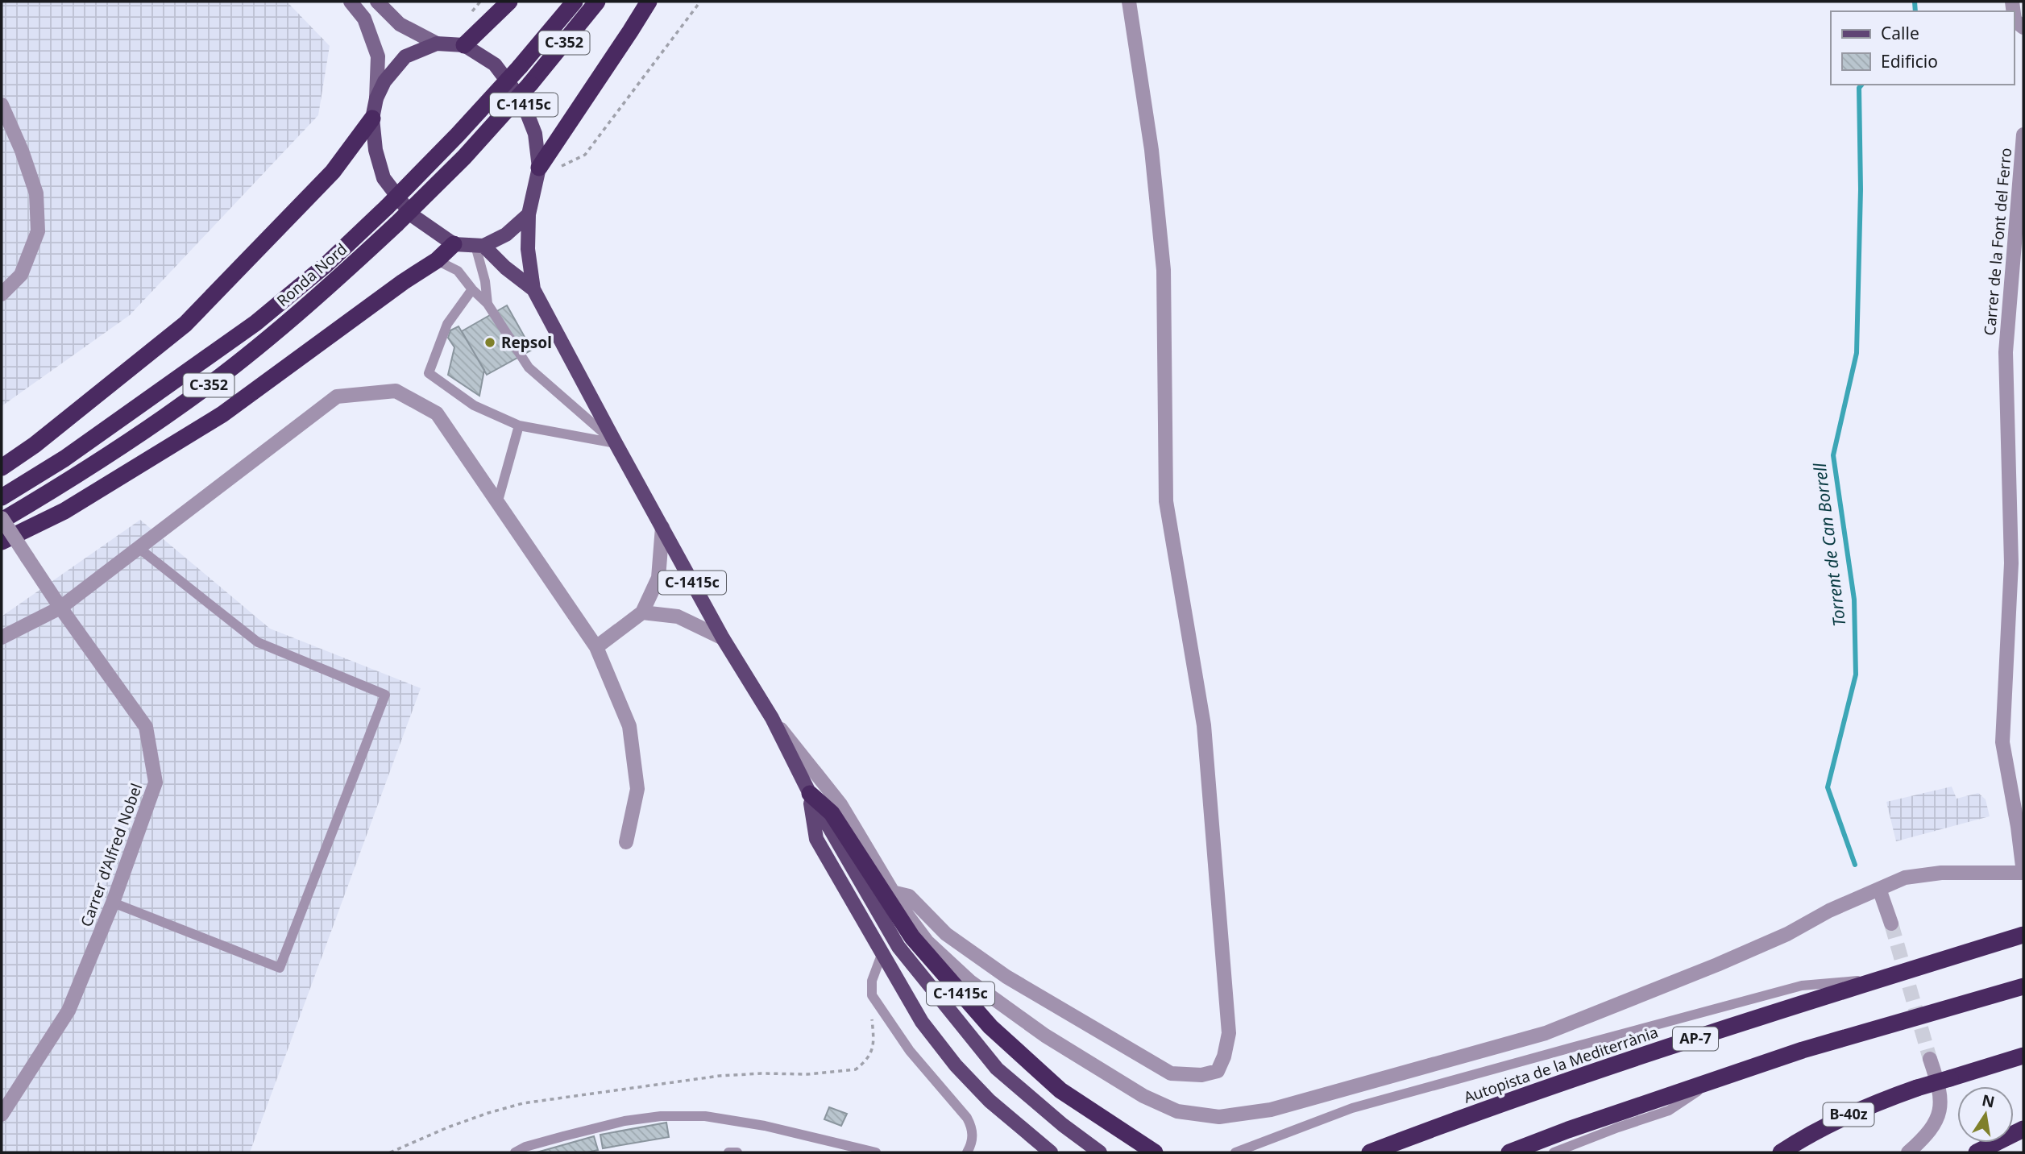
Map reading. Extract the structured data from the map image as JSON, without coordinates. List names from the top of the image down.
{
  "streets": {
    "highway": [
      "C-352",
      "C-1415c",
      "Ronda Nord",
      "AP-7",
      "Autopista de la Mediterrània",
      "B-40z"
    ],
    "street": ["Carrer de la Font del Ferro", "Carrer d'Alfred Nobel"]
  },
  "crossings": [
    ["Ronda Nord", "Carrer d'Alfred Nobel"]
  ],
  "water": ["Torrent de Can Borrell"],
  "places": ["Repsol"],
  "legend": ["Calle", "Edificio"],
  "north": "top"
}
